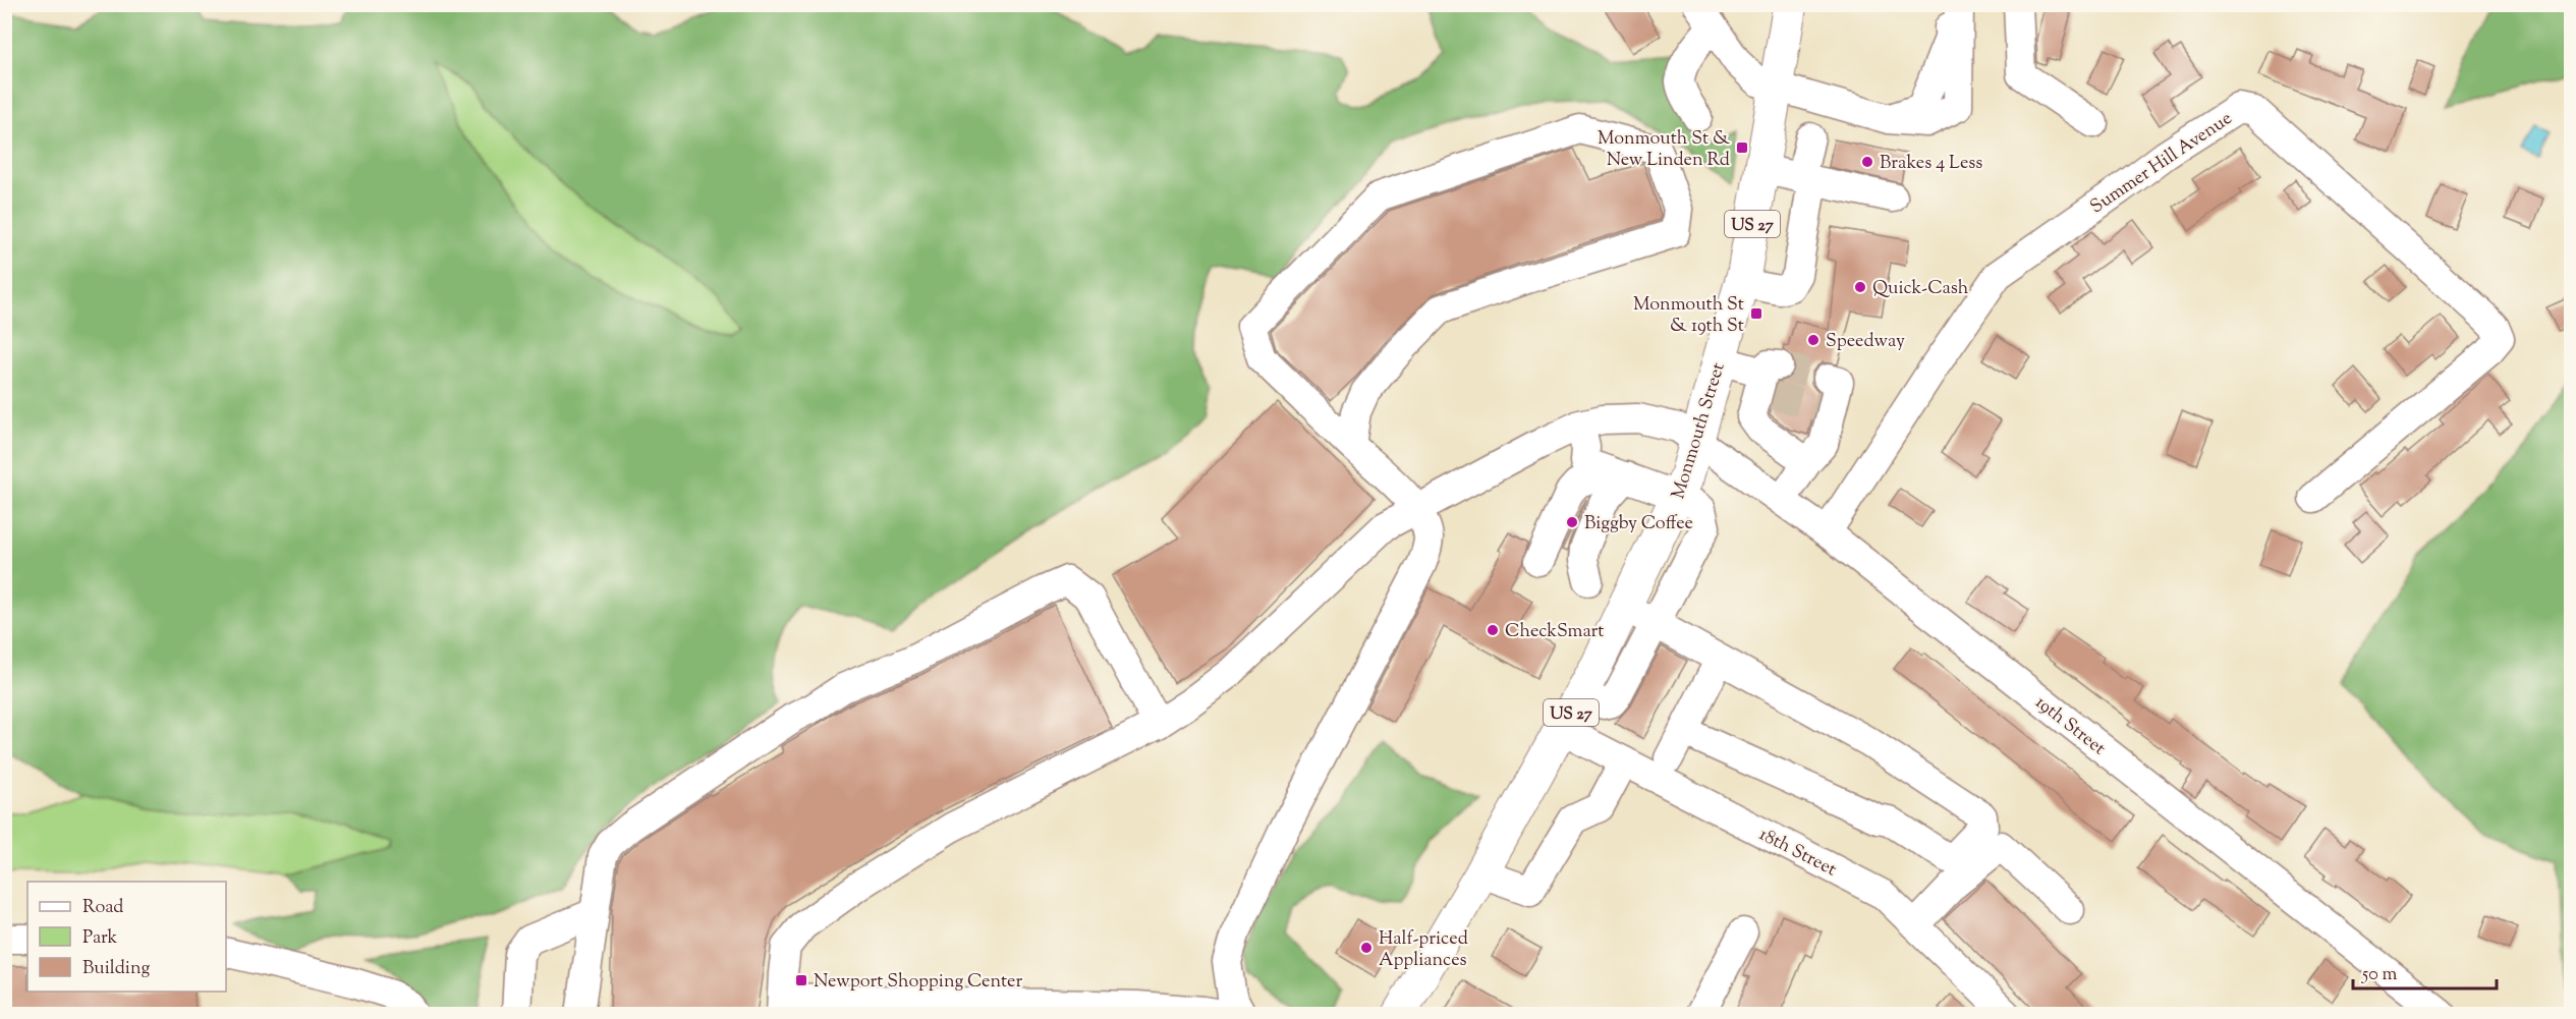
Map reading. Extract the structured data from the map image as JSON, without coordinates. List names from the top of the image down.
{
  "streets": {
    "main road": ["US 27", "Monmouth Street"],
    "street": ["Summer Hill Avenue", "19th Street", "18th Street"]
  },
  "crossings": [
    ["Summer Hill Avenue", "19th Street"],
    ["Monmouth Street", "19th Street"],
    ["Monmouth Street", "18th Street"]
  ],
  "places": {
    "transit": ["Monmouth St & New Linden Rd", "Monmouth St & 19th St", "Newport Shopping Center"],
    "other": [
      "Brakes 4 Less",
      "Quick-Cash",
      "Speedway",
      "Biggby Coffee",
      "CheckSmart",
      "Half-priced Appliances"
    ]
  },
  "legend": ["Road", "Park", "Building"],
  "scale_bar": "50 m"
}
